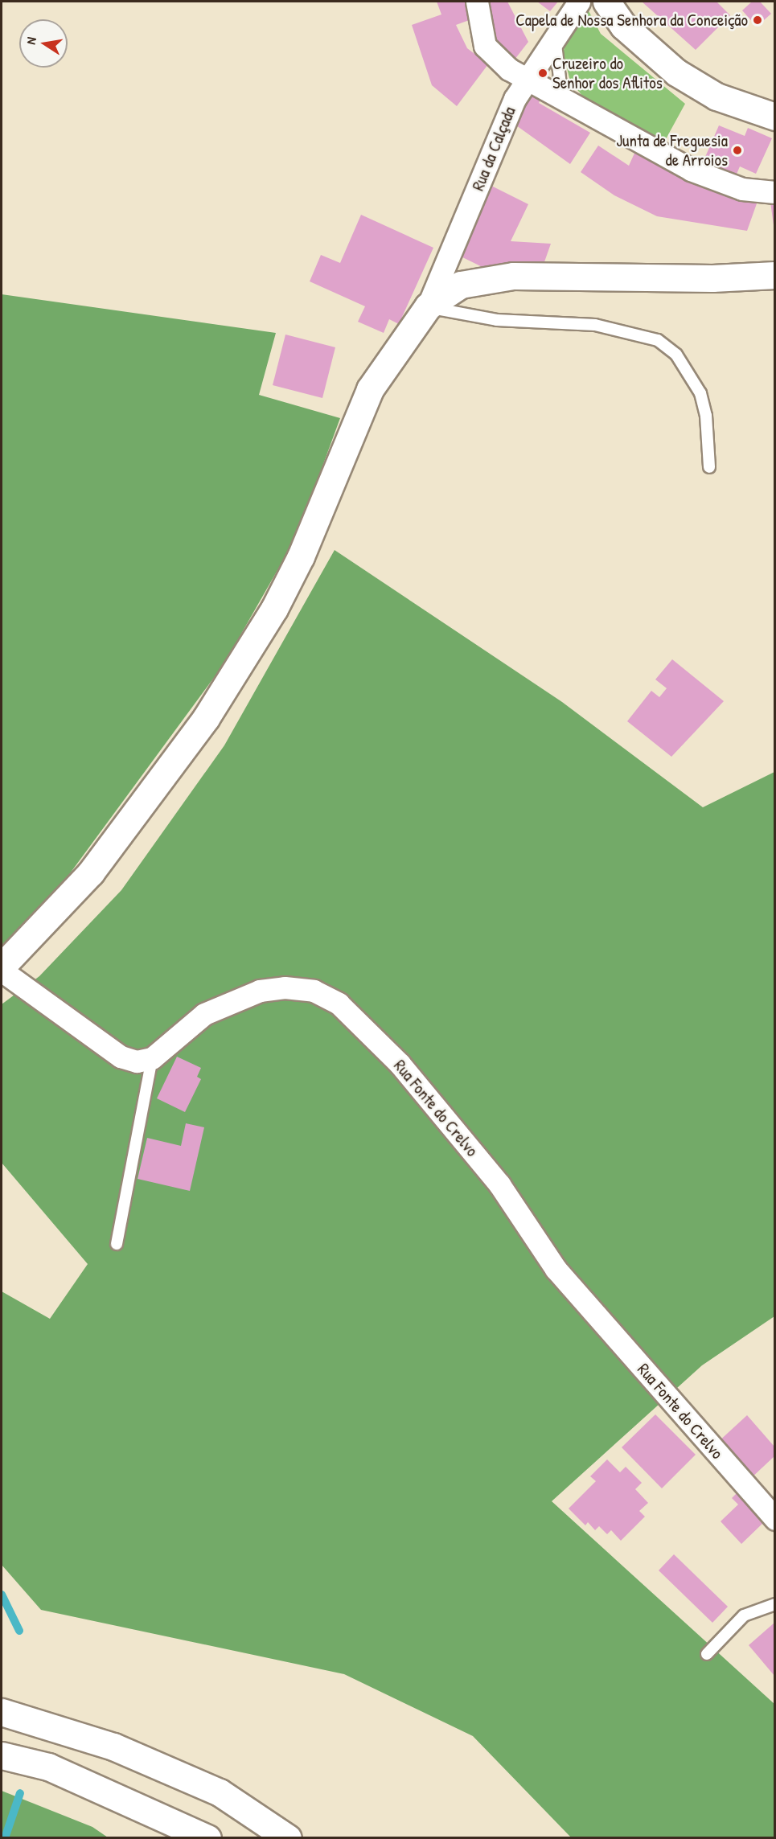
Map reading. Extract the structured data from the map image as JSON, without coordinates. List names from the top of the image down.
{
  "streets": {
    "street": ["Rua da Calçada", "Rua Fonte do Crelvo"]
  },
  "places": ["Capela de Nossa Senhora da Conceição", "Cruzeiro do Senhor dos Aflitos", "Junta de Freguesia de Arroios"],
  "north": "left"
}
